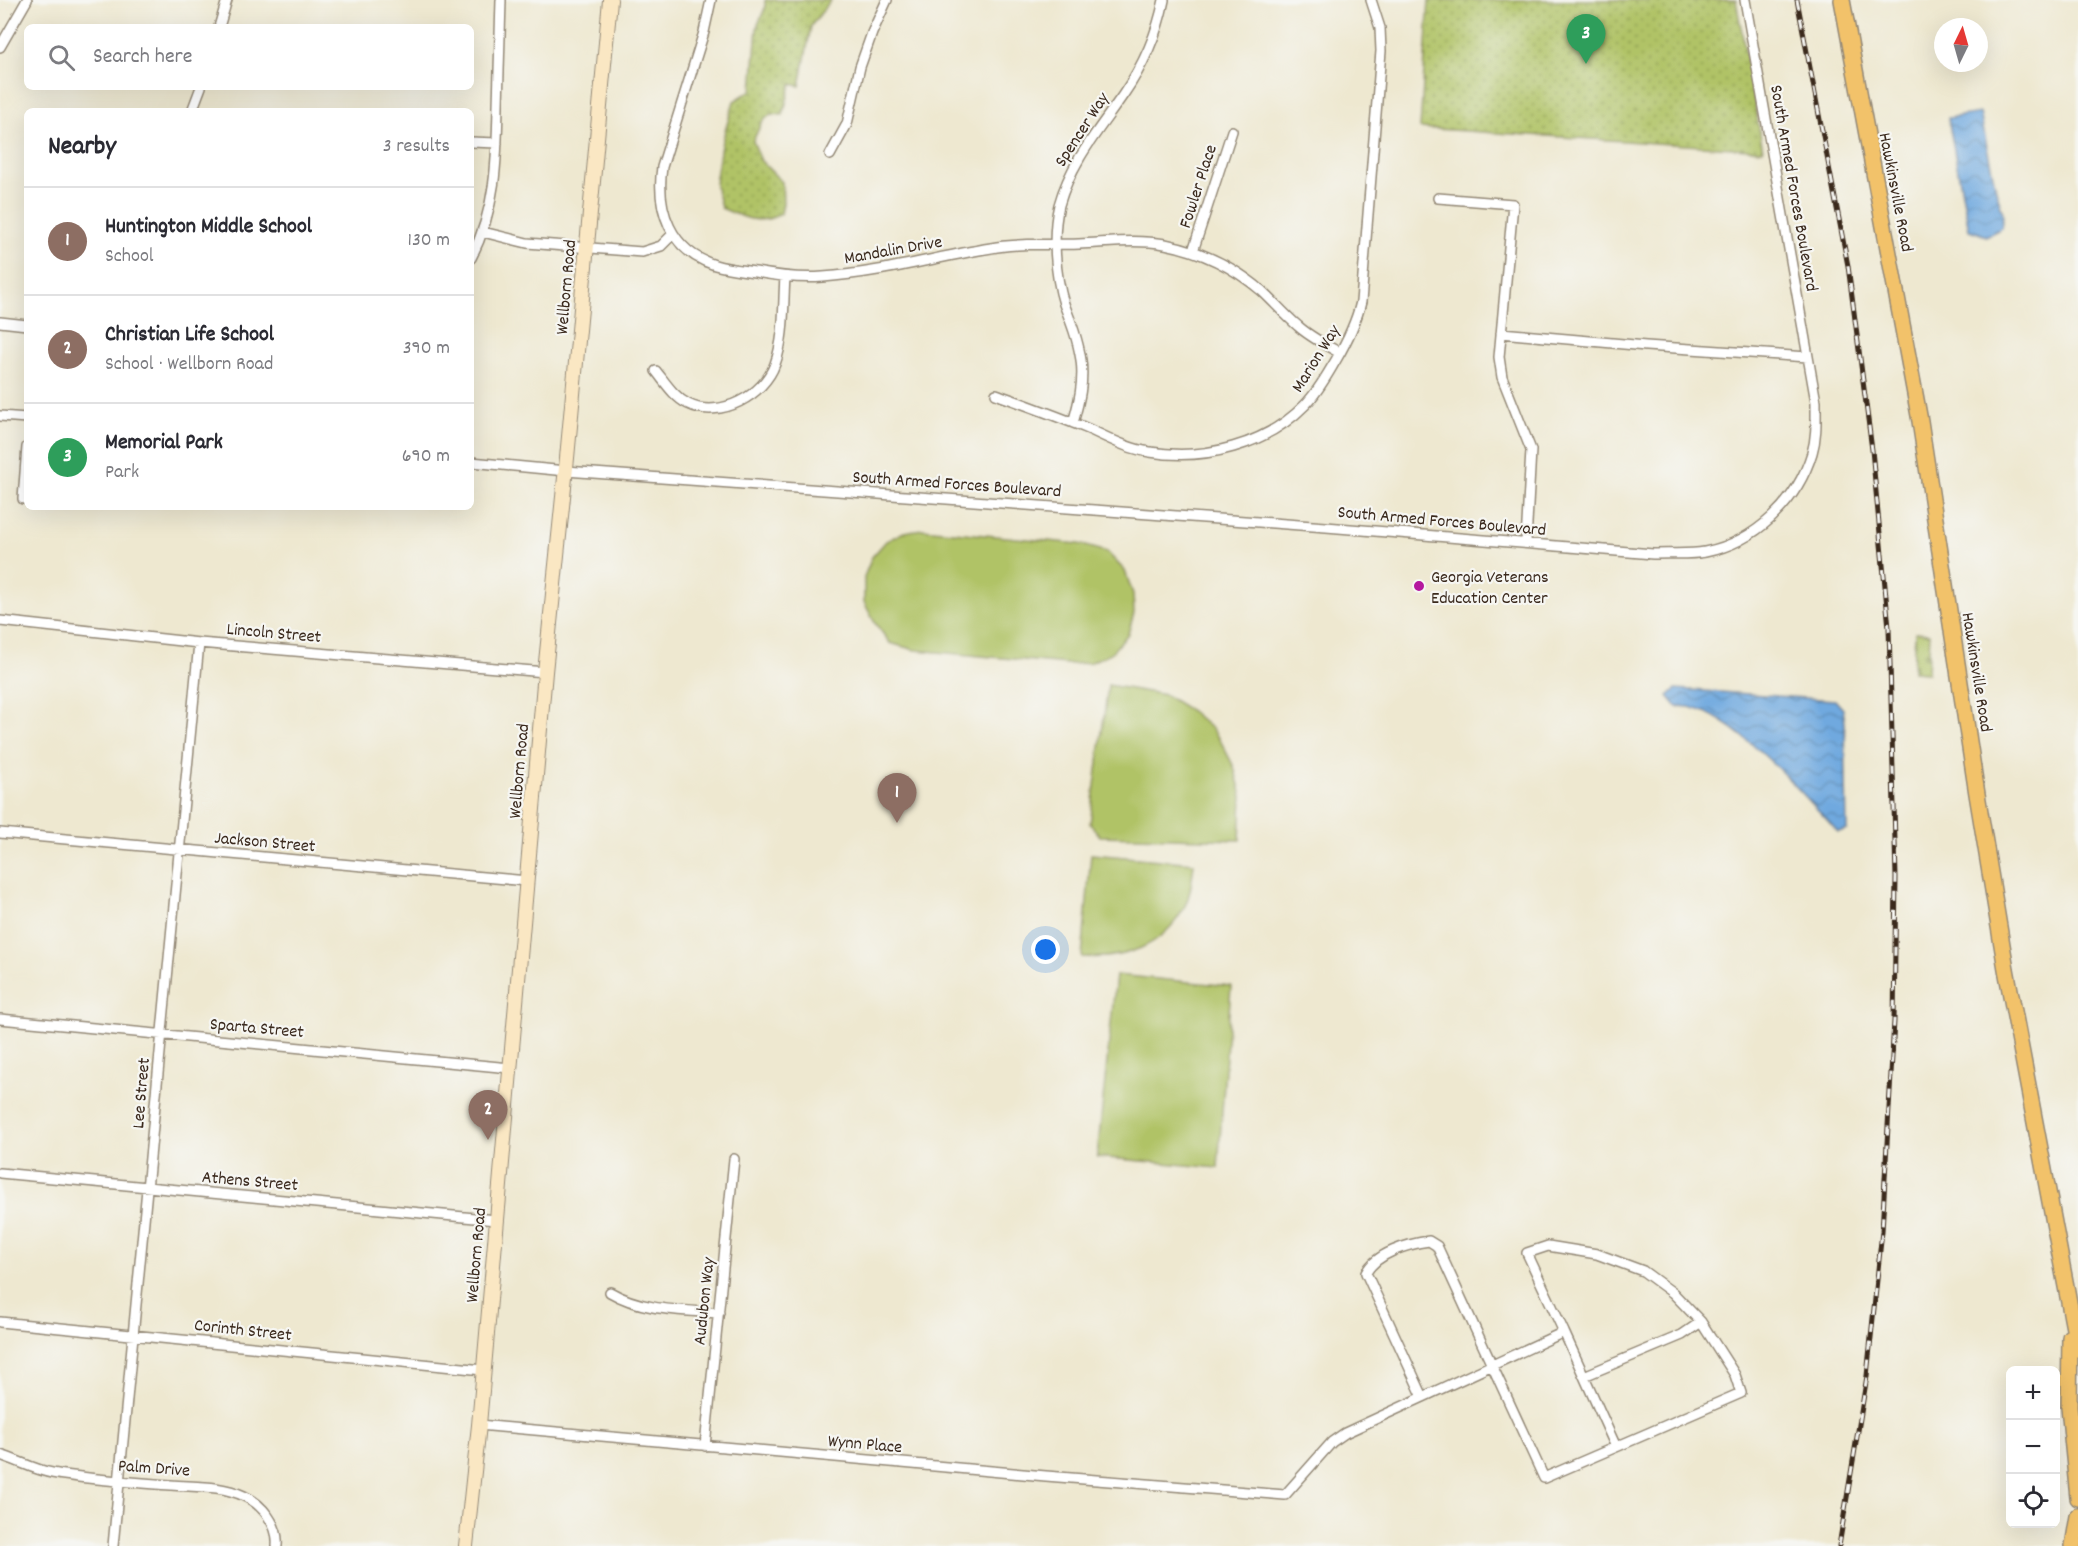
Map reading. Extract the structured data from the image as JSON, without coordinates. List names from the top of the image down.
{
  "streets": {
    "main road": ["Hawkinsville Road"],
    "street": [
      "Spencer Way",
      "Fowler Place",
      "South Armed Forces Boulevard",
      "Mandalin Drive",
      "Wellborn Road",
      "Marion Way",
      "Lincoln Street",
      "Jackson Street",
      "Sparta Street",
      "Lee Street",
      "Athens Street",
      "Audubon Way",
      "Corinth Street",
      "Wynn Place",
      "Palm Drive"
    ]
  },
  "crossings": [
    ["Spencer Way", "Mandalin Drive"],
    ["Spencer Way", "Marion Way"],
    ["Fowler Place", "Mandalin Drive"],
    ["South Armed Forces Boulevard", "Wellborn Road"],
    ["Mandalin Drive", "Marion Way"],
    ["Wellborn Road", "Lincoln Street"],
    ["Wellborn Road", "Jackson Street"],
    ["Wellborn Road", "Sparta Street"],
    ["Wellborn Road", "Athens Street"],
    ["Wellborn Road", "Corinth Street"],
    ["Wellborn Road", "Wynn Place"],
    ["Lincoln Street", "Lee Street"],
    ["Jackson Street", "Lee Street"],
    ["Sparta Street", "Lee Street"],
    ["Lee Street", "Athens Street"],
    ["Lee Street", "Corinth Street"],
    ["Lee Street", "Palm Drive"],
    ["Audubon Way", "Wynn Place"]
  ],
  "places": ["Georgia Veterans Education Center"],
  "north": "top",
  "page": {
    "pins": ["3", "1", "2"],
    "search": "Search here",
    "heading": ["Nearby", "3 results"],
    "list": [
      {
        "mark": "1",
        "name": "Huntington Middle School",
        "note": "School",
        "value": "130 m"
      },
      {
        "mark": "2",
        "name": "Christian Life School",
        "note": "School · Wellborn Road",
        "value": "390 m"
      },
      {
        "mark": "3",
        "name": "Memorial Park",
        "note": "Park",
        "value": "690 m"
      }
    ],
    "map_buttons": ["+", "−"]
  }
}
